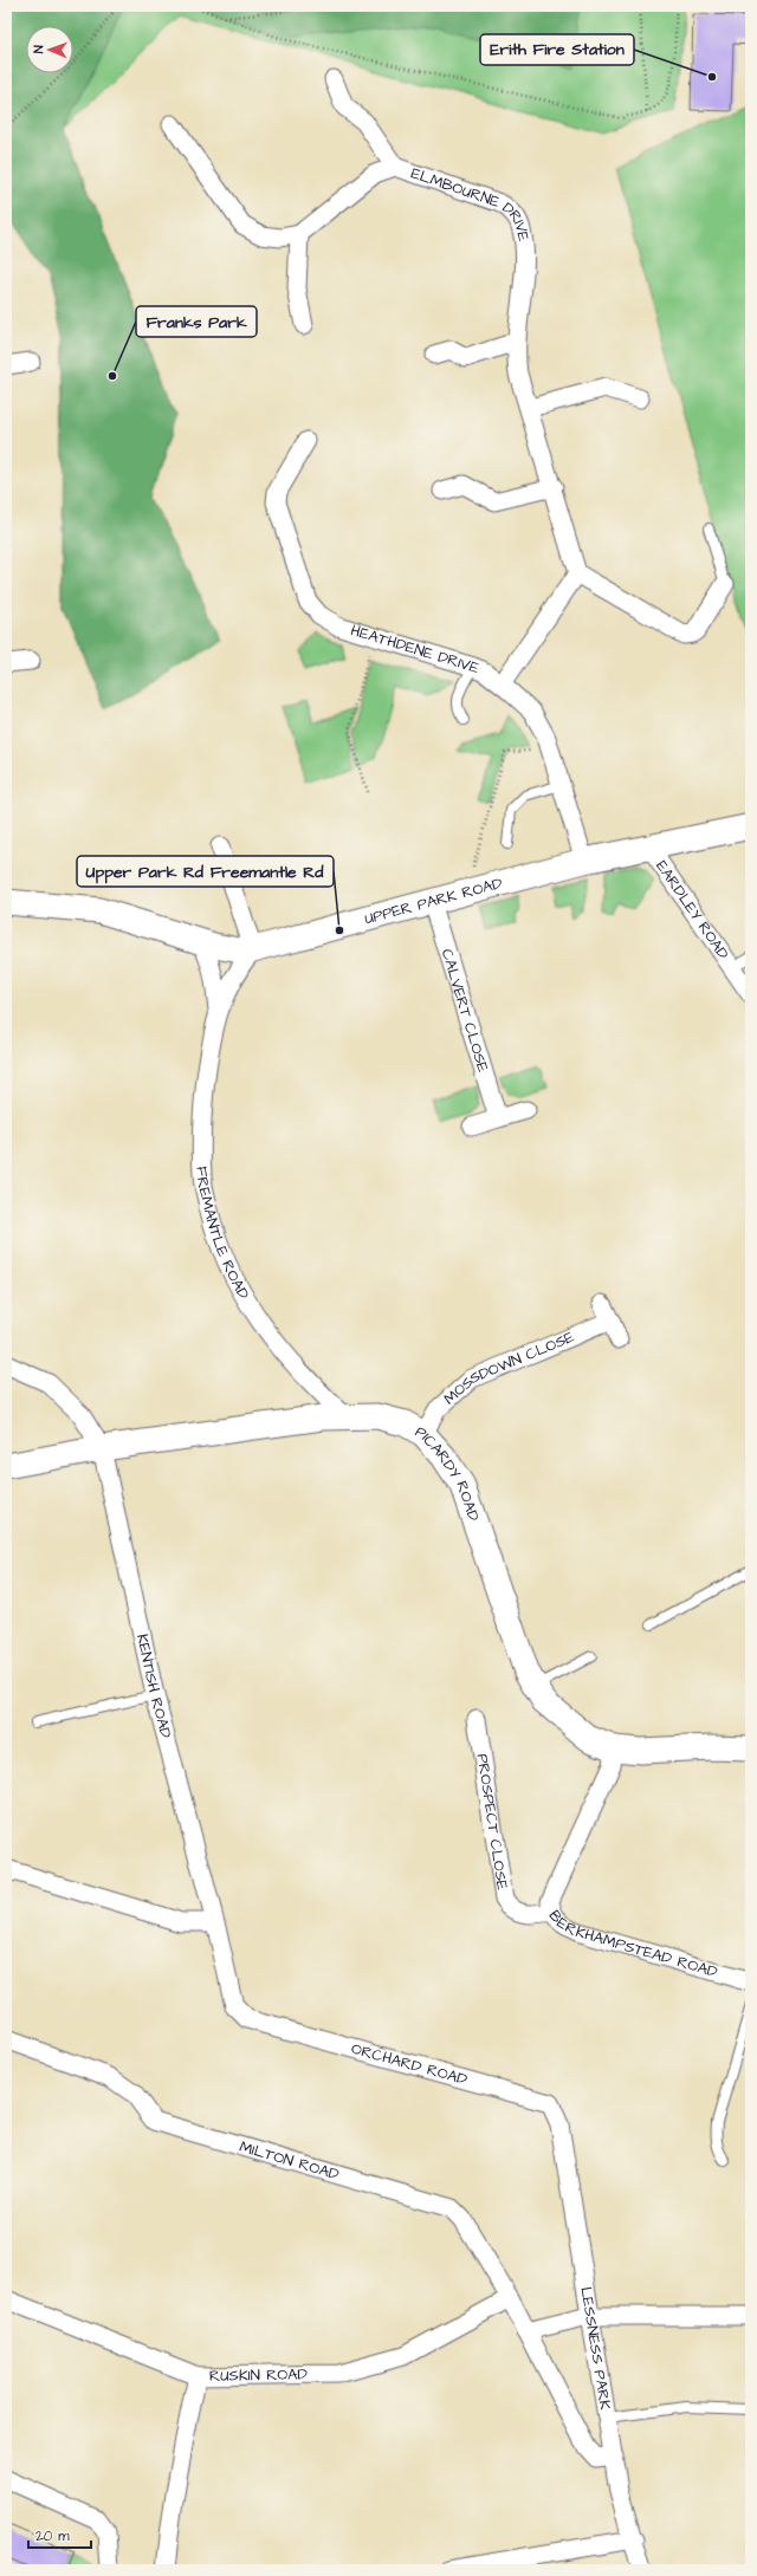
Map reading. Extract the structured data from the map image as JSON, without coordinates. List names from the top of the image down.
{
  "streets": {
    "main road": ["UPPER PARK ROAD", "PICARDY ROAD"],
    "street": [
      "ELMBOURNE DRIVE",
      "HEATHDENE DRIVE",
      "EARDLEY ROAD",
      "CALVERT CLOSE",
      "FREMANTLE ROAD",
      "MOSSDOWN CLOSE",
      "KENTISH ROAD",
      "PROSPECT CLOSE",
      "BERKHAMPSTEAD ROAD",
      "ORCHARD ROAD",
      "MILTON ROAD",
      "LESSNESS PARK",
      "RUSKIN ROAD"
    ]
  },
  "crossings": [
    ["HEATHDENE DRIVE", "UPPER PARK ROAD"],
    ["UPPER PARK ROAD", "EARDLEY ROAD"],
    ["UPPER PARK ROAD", "CALVERT CLOSE"],
    ["UPPER PARK ROAD", "FREMANTLE ROAD"],
    ["FREMANTLE ROAD", "PICARDY ROAD"],
    ["MOSSDOWN CLOSE", "PICARDY ROAD"],
    ["PICARDY ROAD", "KENTISH ROAD"],
    ["PICARDY ROAD", "BERKHAMPSTEAD ROAD"],
    ["KENTISH ROAD", "ORCHARD ROAD"],
    ["PROSPECT CLOSE", "BERKHAMPSTEAD ROAD"],
    ["ORCHARD ROAD", "LESSNESS PARK"],
    ["MILTON ROAD", "LESSNESS PARK"],
    ["MILTON ROAD", "RUSKIN ROAD"]
  ],
  "places": ["Erith Fire Station", "Franks Park", "Upper Park Rd Freemantle Rd"],
  "scale_bar": "20 m",
  "north": "left"
}
